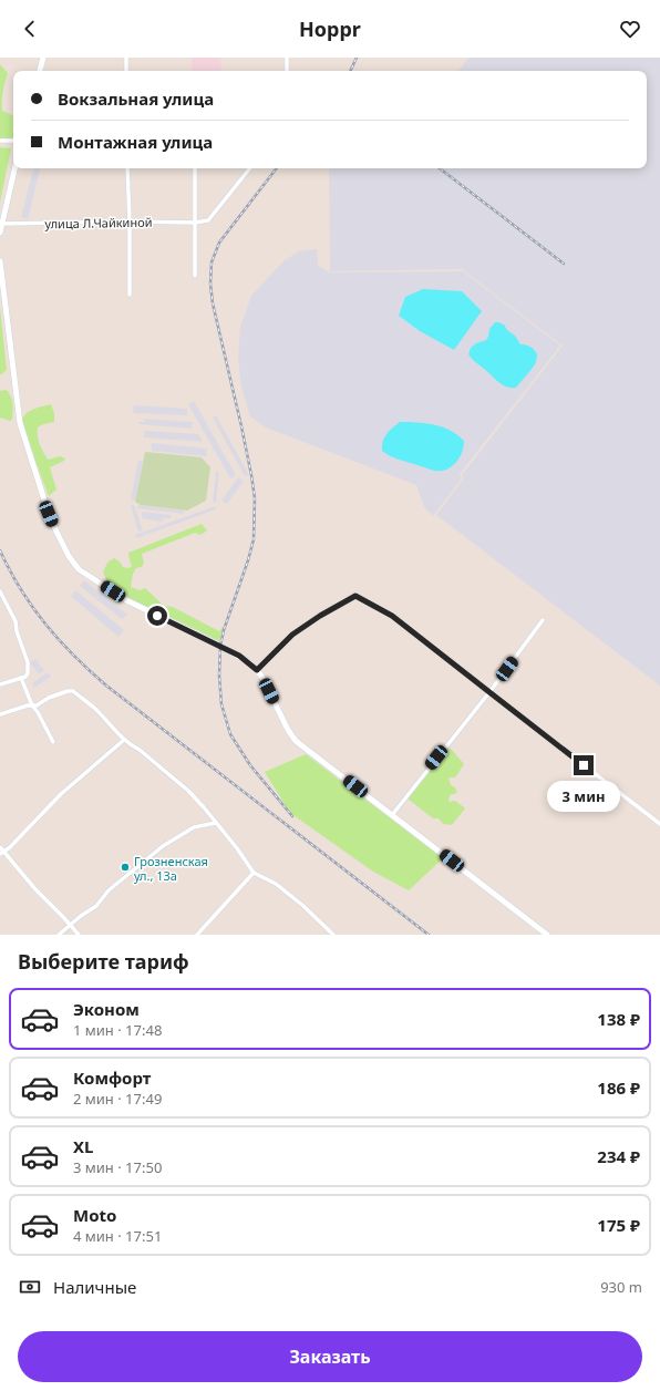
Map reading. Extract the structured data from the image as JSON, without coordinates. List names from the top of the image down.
{
  "streets": {
    "street": ["улица Л.Чайкиной"]
  },
  "places": ["Грозненская ул., 13а"],
  "page": {
    "header": "Hoppr",
    "banner": ["Вокзальная улица", "Монтажная улица"],
    "bubble": "3 мин",
    "heading": "Выберите тариф",
    "list": [
      {
        "name": "Эконом",
        "note": "1 мин · 17:48",
        "value": "138 ₽"
      },
      {
        "name": "Комфорт",
        "note": "2 мин · 17:49",
        "value": "186 ₽"
      },
      {
        "name": "XL",
        "note": "3 мин · 17:50",
        "value": "234 ₽"
      },
      {
        "name": "Moto",
        "note": "4 мин · 17:51",
        "value": "175 ₽"
      }
    ],
    "pay": ["Наличные", "930 m"],
    "buttons": "Заказать"
  }
}
